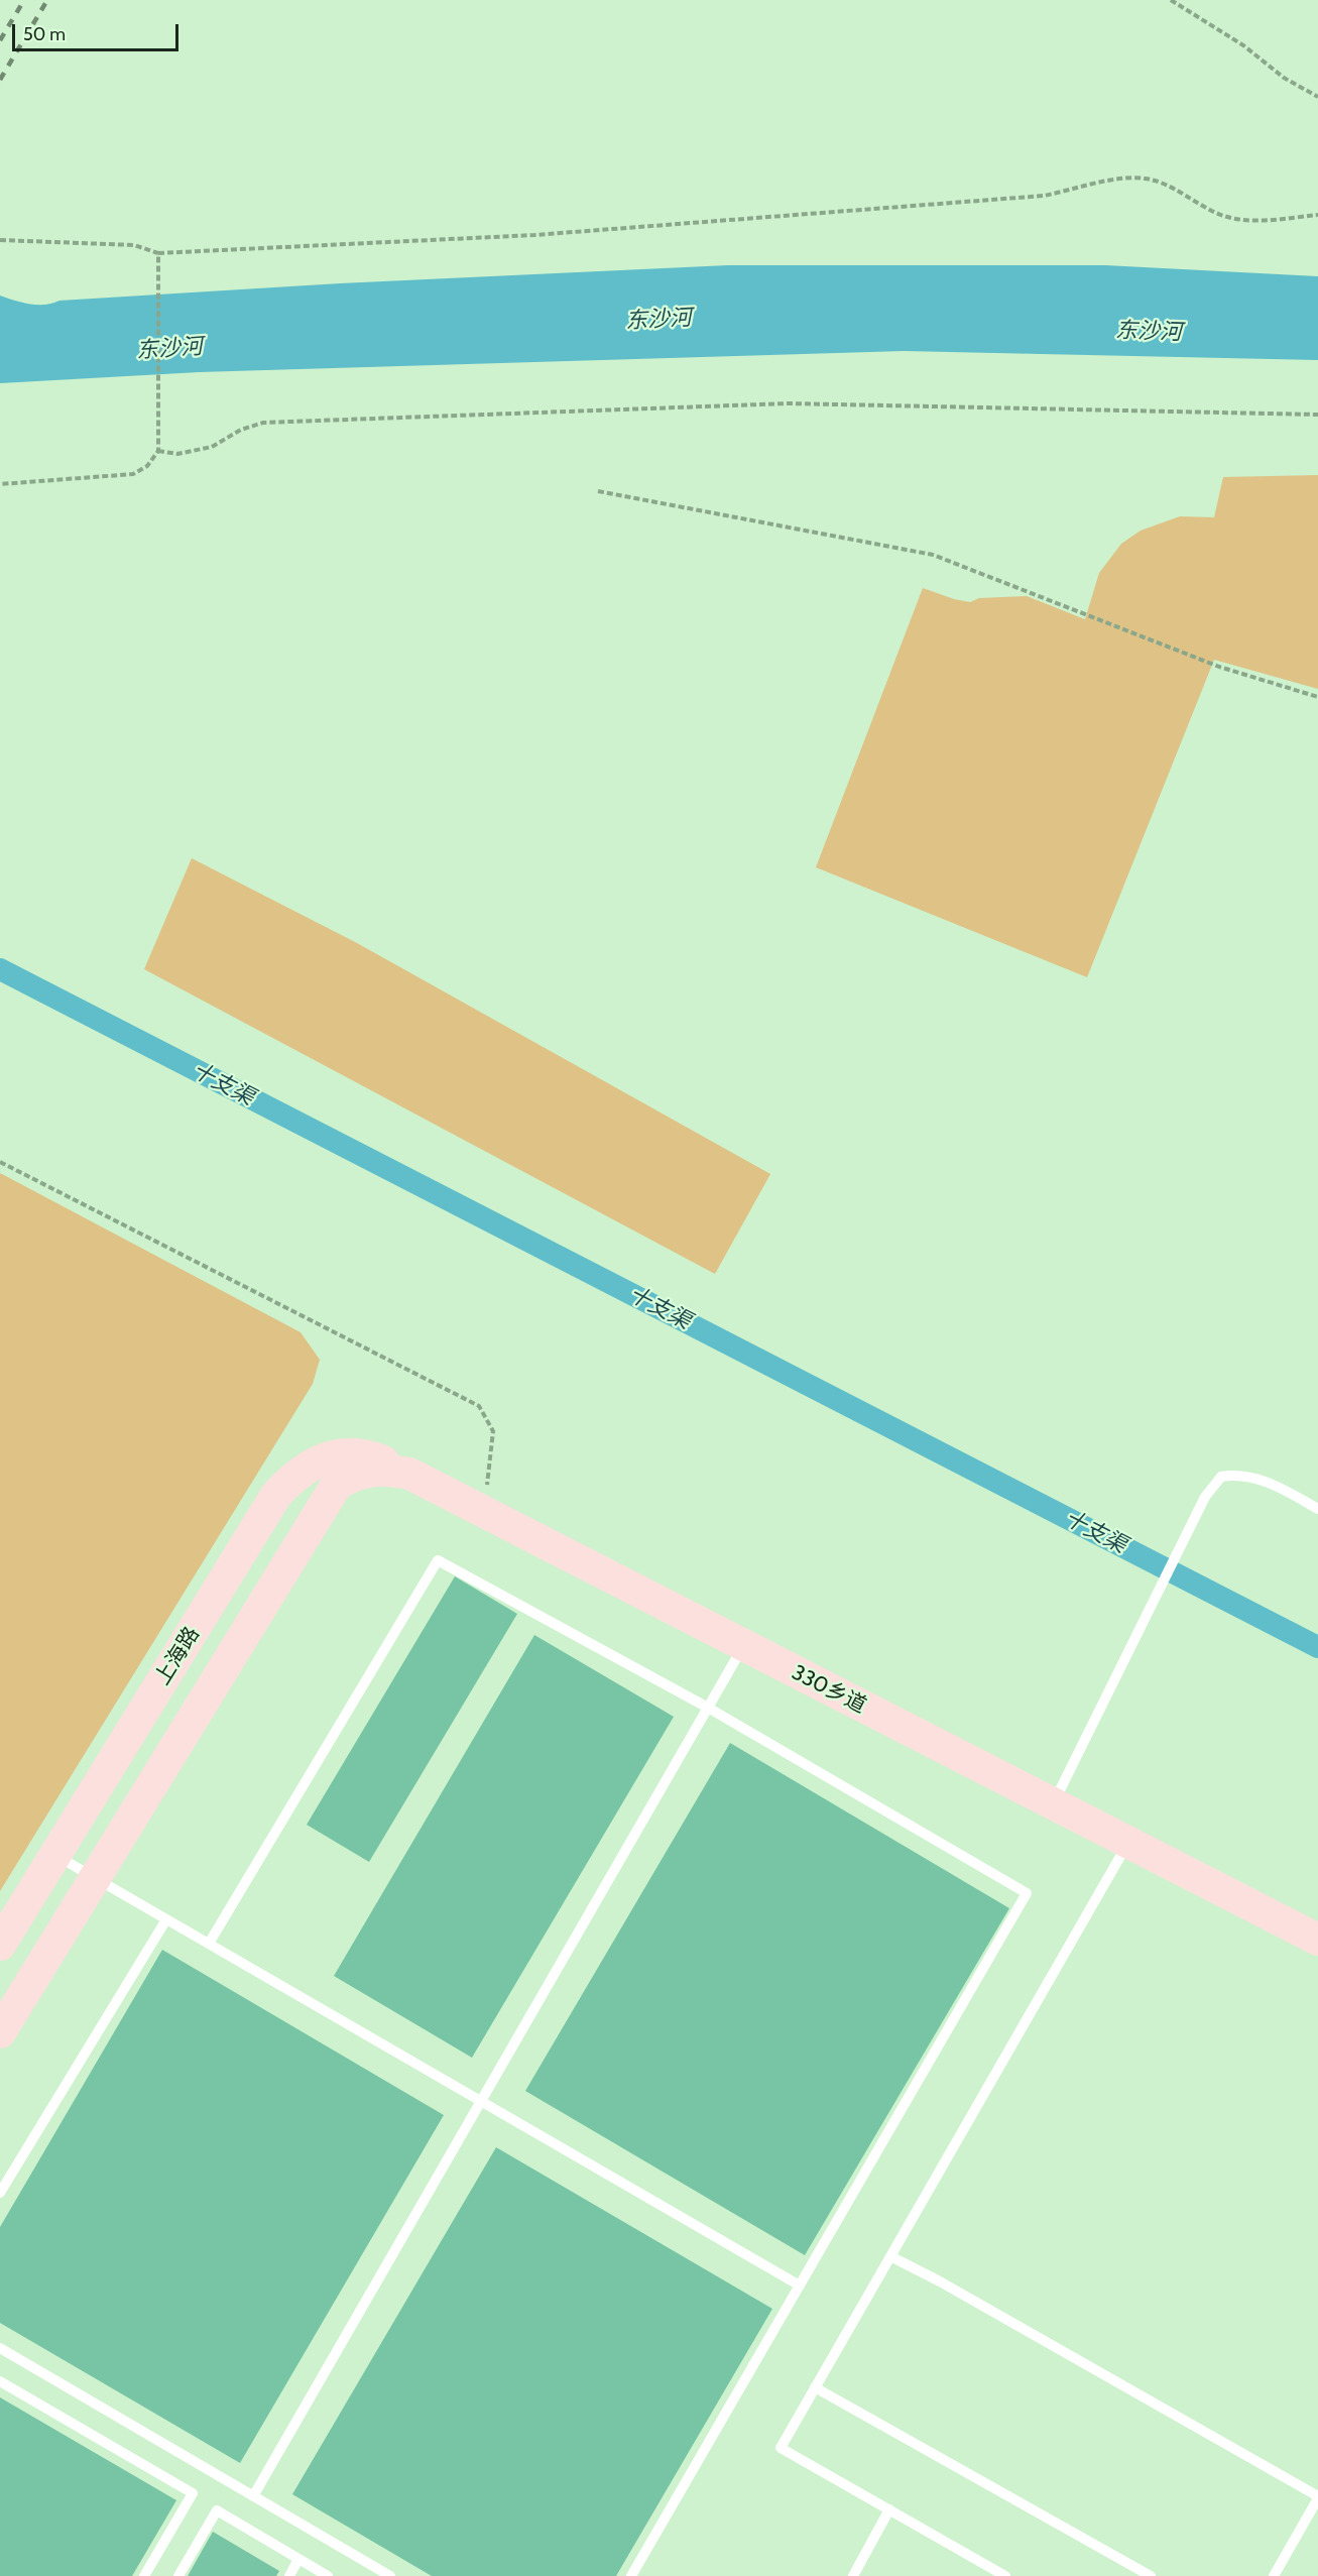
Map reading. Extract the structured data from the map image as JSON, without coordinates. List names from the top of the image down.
{
  "streets": {
    "main road": ["上海路", "330乡道"]
  },
  "crossings": [
    ["上海路", "330乡道"]
  ],
  "water": ["东沙河", "十支渠"],
  "scale_bar": "50 m"
}
